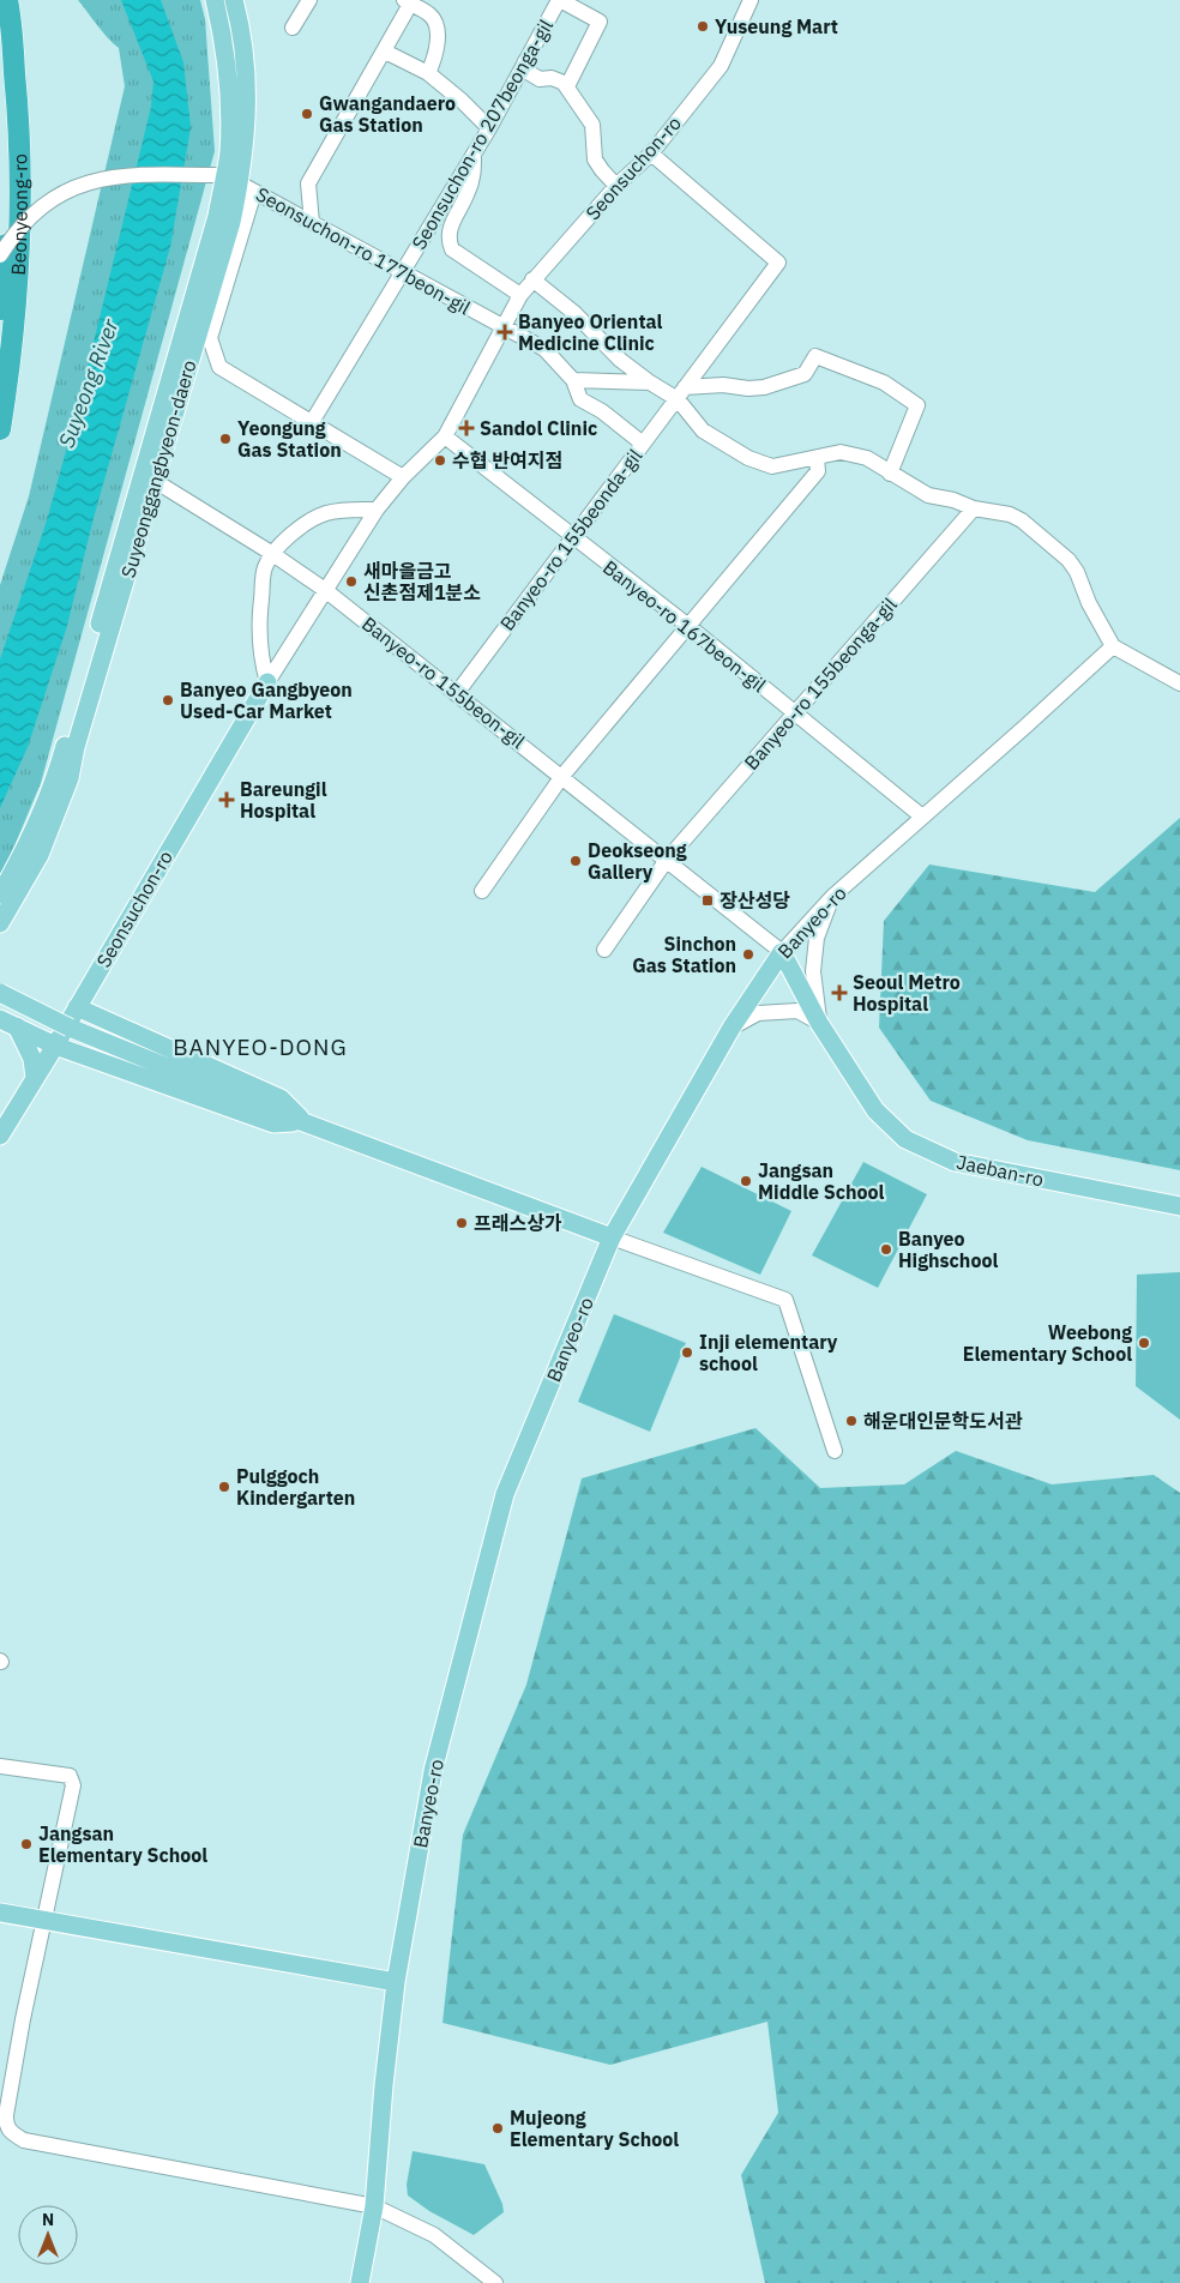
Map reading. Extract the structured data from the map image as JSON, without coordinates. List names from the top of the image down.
{
  "streets": {
    "highway": ["Beonyeong-ro"],
    "main road": [
      "Seonsuchon-ro",
      "Suyeonggangbyeon-daero",
      "Banyeo-ro",
      "Jaeban-ro"
    ],
    "street": [
      "Seonsuchon-ro 207beonga-gil",
      "Seonsuchon-ro 177beon-gil",
      "Banyeo-ro 155beonda-gil",
      "Banyeo-ro 167beon-gil",
      "Banyeo-ro 155beon-gil",
      "Banyeo-ro 155beonga-gil"
    ]
  },
  "crossings": [
    ["Seonsuchon-ro 207beonga-gil", "Seonsuchon-ro 177beon-gil"],
    ["Seonsuchon-ro", "Seonsuchon-ro 177beon-gil"],
    ["Seonsuchon-ro", "Banyeo-ro 155beonda-gil"],
    ["Seonsuchon-ro", "Banyeo-ro 167beon-gil"],
    ["Seonsuchon-ro", "Banyeo-ro 155beon-gil"],
    ["Seonsuchon-ro 177beon-gil", "Suyeonggangbyeon-daero"],
    ["Suyeonggangbyeon-daero", "Banyeo-ro 155beon-gil"],
    ["Banyeo-ro 155beonda-gil", "Banyeo-ro 167beon-gil"],
    ["Banyeo-ro 155beonda-gil", "Banyeo-ro 155beon-gil"],
    ["Banyeo-ro 167beon-gil", "Banyeo-ro 155beonga-gil"],
    ["Banyeo-ro 167beon-gil", "Banyeo-ro"],
    ["Banyeo-ro 155beon-gil", "Banyeo-ro 155beonga-gil"],
    ["Banyeo-ro 155beon-gil", "Banyeo-ro"],
    ["Banyeo-ro 155beon-gil", "Jaeban-ro"],
    ["Banyeo-ro", "Jaeban-ro"]
  ],
  "districts": ["BANYEO-DONG"],
  "water": ["Suyeong River"],
  "places": {
    "other": [
      "Yuseung Mart",
      "Gwangandaero Gas Station",
      "Yeongung Gas Station",
      "수협 반여지점",
      "새마을금고 신촌점제1분소",
      "Banyeo Gangbyeon Used-Car Market",
      "Deokseong Gallery",
      "Sinchon Gas Station",
      "Jangsan Middle School",
      "프래스상가",
      "Banyeo Highschool",
      "Weebong Elementary School",
      "Inji elementary school",
      "해운대인문학도서관",
      "Pulggoch Kindergarten",
      "Jangsan Elementary School",
      "Mujeong Elementary School"
    ],
    "health": [
      "Banyeo Oriental Medicine Clinic",
      "Sandol Clinic",
      "Bareungil Hospital",
      "Seoul Metro Hospital"
    ],
    "transit": ["장산성당"]
  },
  "north": "top"
}
